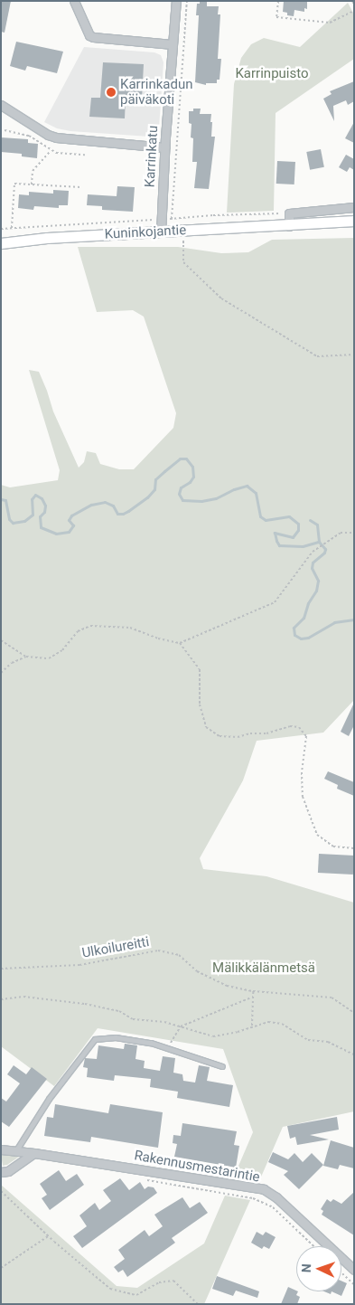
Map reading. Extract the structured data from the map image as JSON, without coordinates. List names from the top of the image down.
{
  "streets": {
    "main road": ["Kuninkojantie"],
    "street": ["Karrinkatu", "Rakennusmestarintie"],
    "path": ["Ulkoilureitti"]
  },
  "crossings": [
    ["Karrinkatu", "Kuninkojantie"]
  ],
  "parks": ["Karrinpuisto", "Mälikkälänmetsä"],
  "places": ["Karrinkadun päiväkoti"],
  "north": "left"
}
